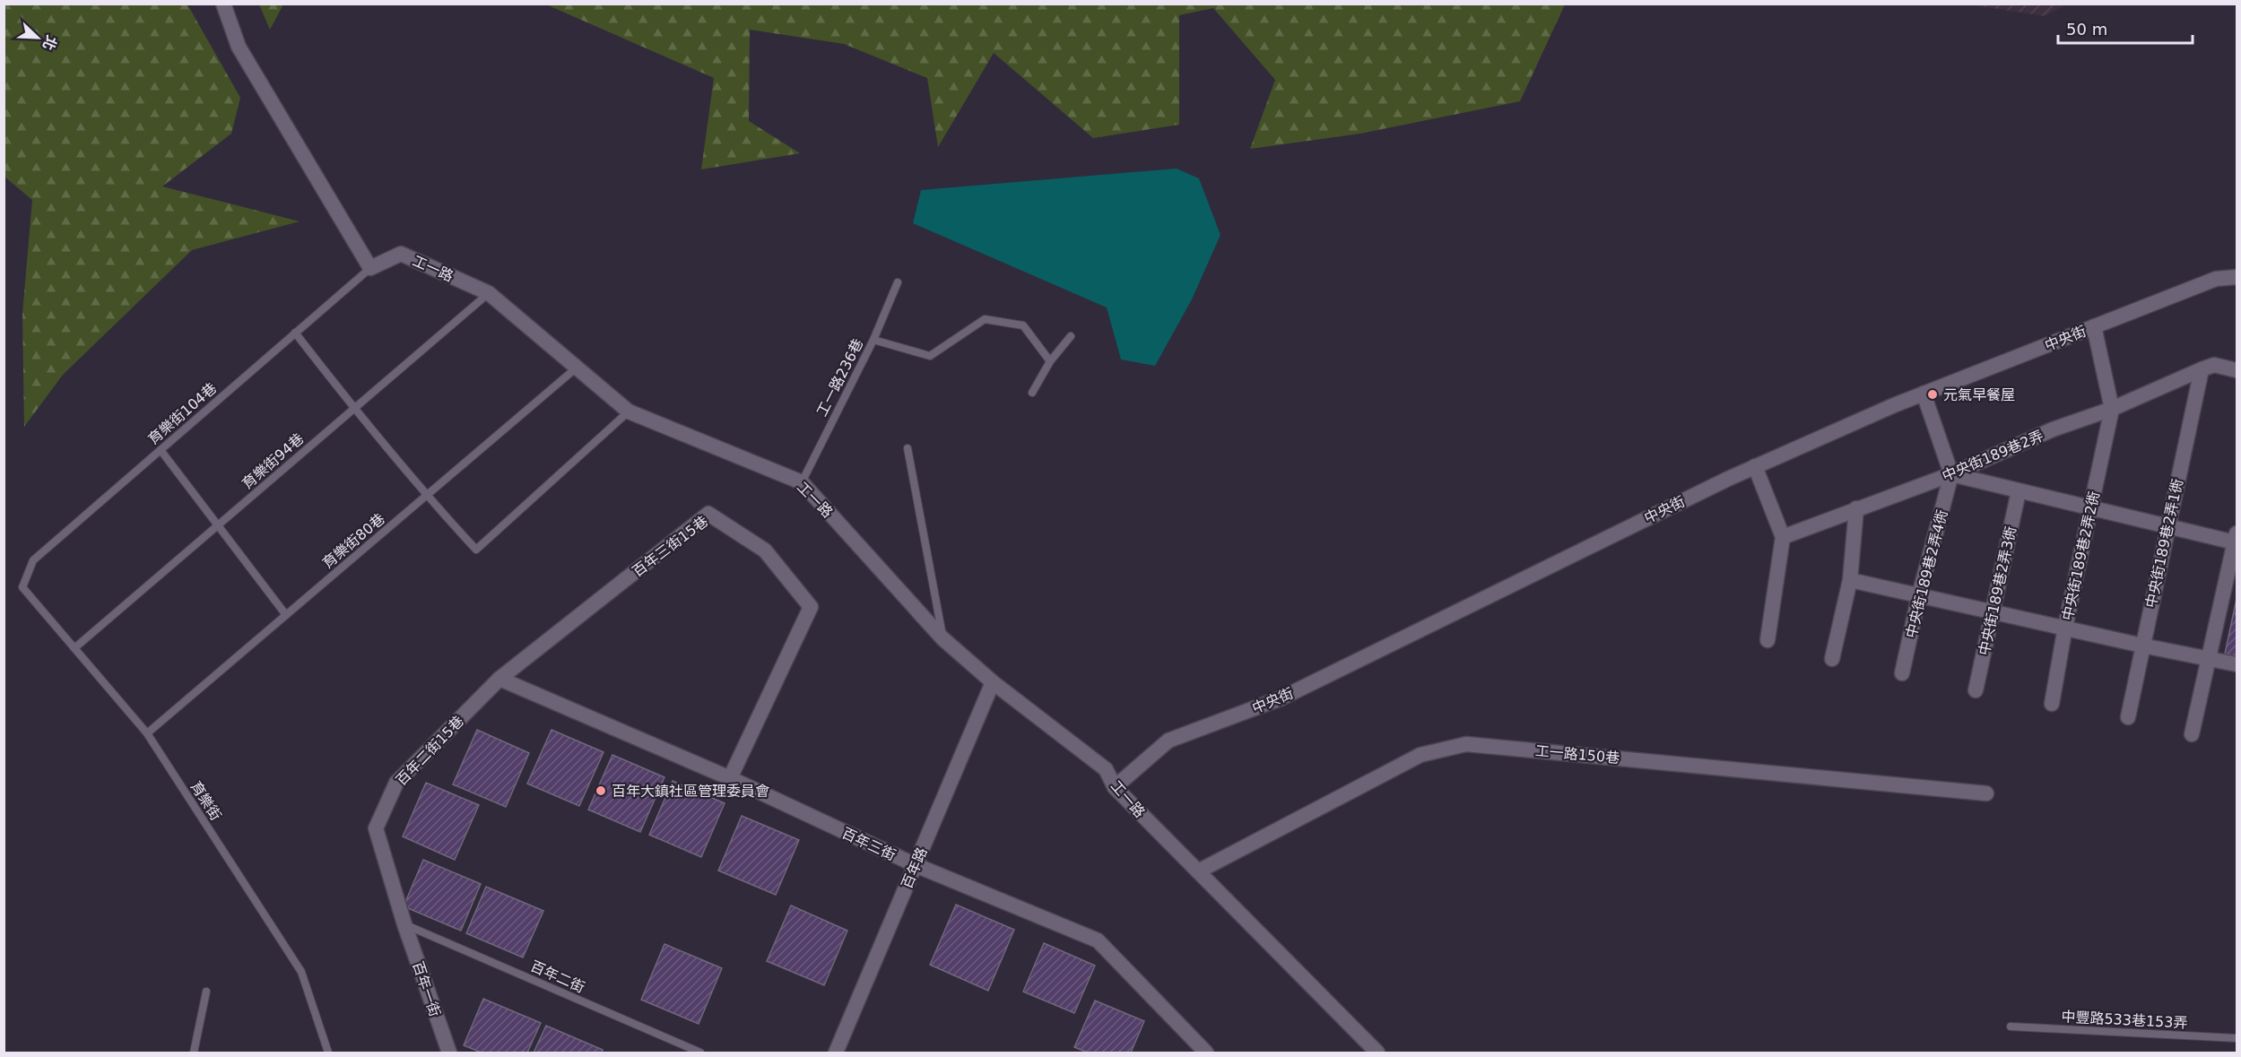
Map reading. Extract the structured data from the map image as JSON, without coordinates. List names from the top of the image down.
{
  "streets": {
    "street": [
      "工一路",
      "中央街",
      "中央街189巷2弄",
      "中央街189巷2弄1衖",
      "百年三街15巷",
      "中央街189巷2弄2衖",
      "中央街189巷2弄4衖",
      "中央街189巷2弄3衖",
      "百年二街15巷",
      "工一路150巷",
      "百年三街",
      "百年路",
      "百年一街"
    ],
    "lane": [
      "工一路236巷",
      "育樂街104巷",
      "育樂街94巷",
      "育樂街80巷",
      "育樂街",
      "百年二街",
      "中豐路533巷153弄"
    ]
  },
  "crossings": [
    ["工一路", "中央街"],
    ["工一路", "工一路236巷"],
    ["工一路", "育樂街104巷"],
    ["工一路", "育樂街94巷"],
    ["工一路", "育樂街80巷"],
    ["工一路", "工一路150巷"],
    ["工一路", "百年路"],
    ["育樂街104巷", "育樂街"],
    ["中央街189巷2弄", "中央街189巷2弄1衖"],
    ["中央街189巷2弄", "中央街189巷2弄2衖"],
    ["中央街189巷2弄", "中央街189巷2弄4衖"],
    ["育樂街94巷", "育樂街"],
    ["育樂街80巷", "育樂街"],
    ["百年三街15巷", "百年二街15巷"],
    ["百年三街15巷", "百年三街"],
    ["百年二街15巷", "百年三街"],
    ["百年二街15巷", "百年二街"],
    ["百年二街15巷", "百年一街"],
    ["百年三街", "百年路"],
    ["百年二街", "百年一街"]
  ],
  "places": ["元氣早餐屋", "百年大鎮社區管理委員會"],
  "scale_bar": "50 m",
  "north": "bottom right"
}
